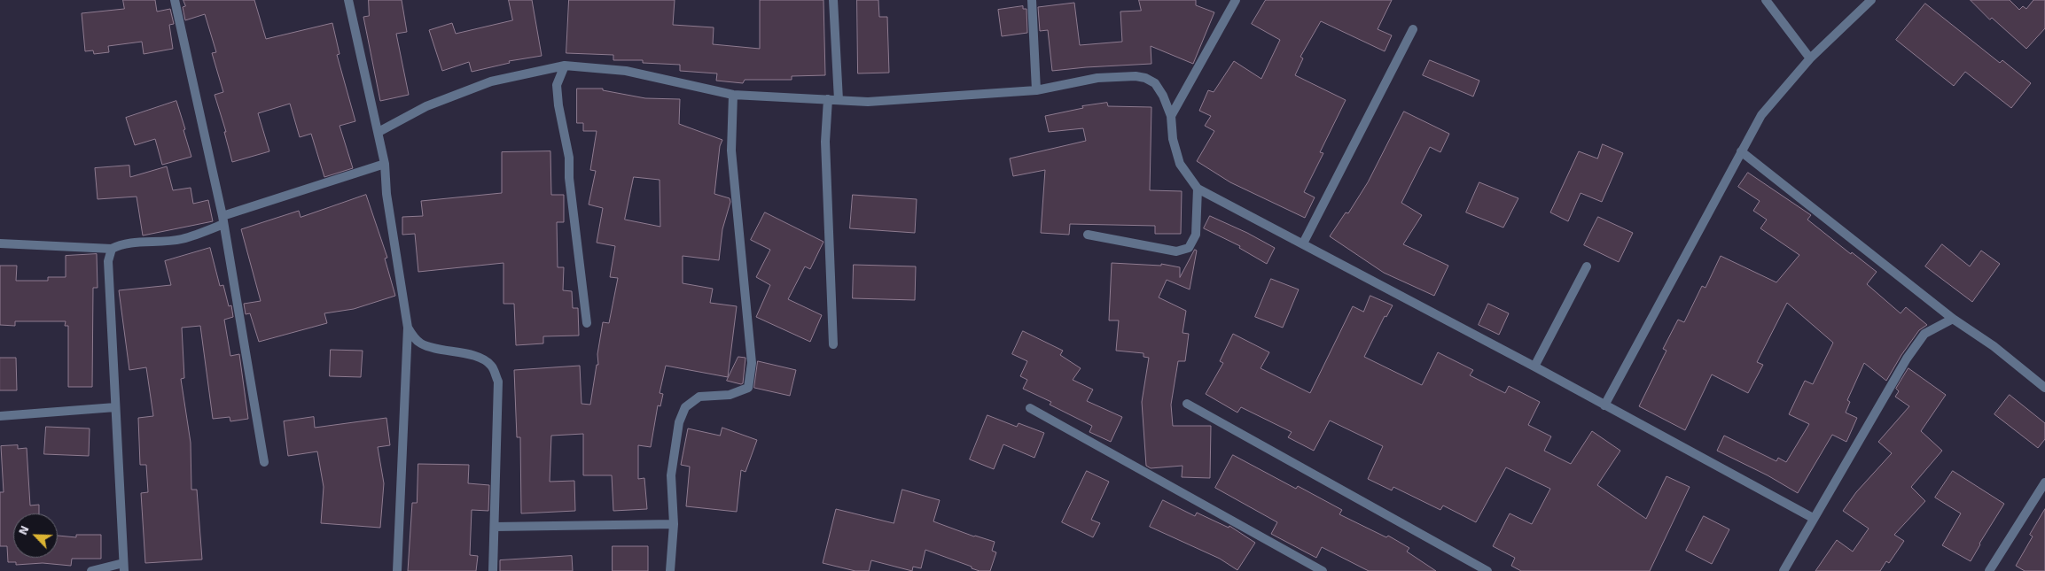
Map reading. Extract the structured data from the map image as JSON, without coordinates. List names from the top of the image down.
{
  "north": "top left"
}
